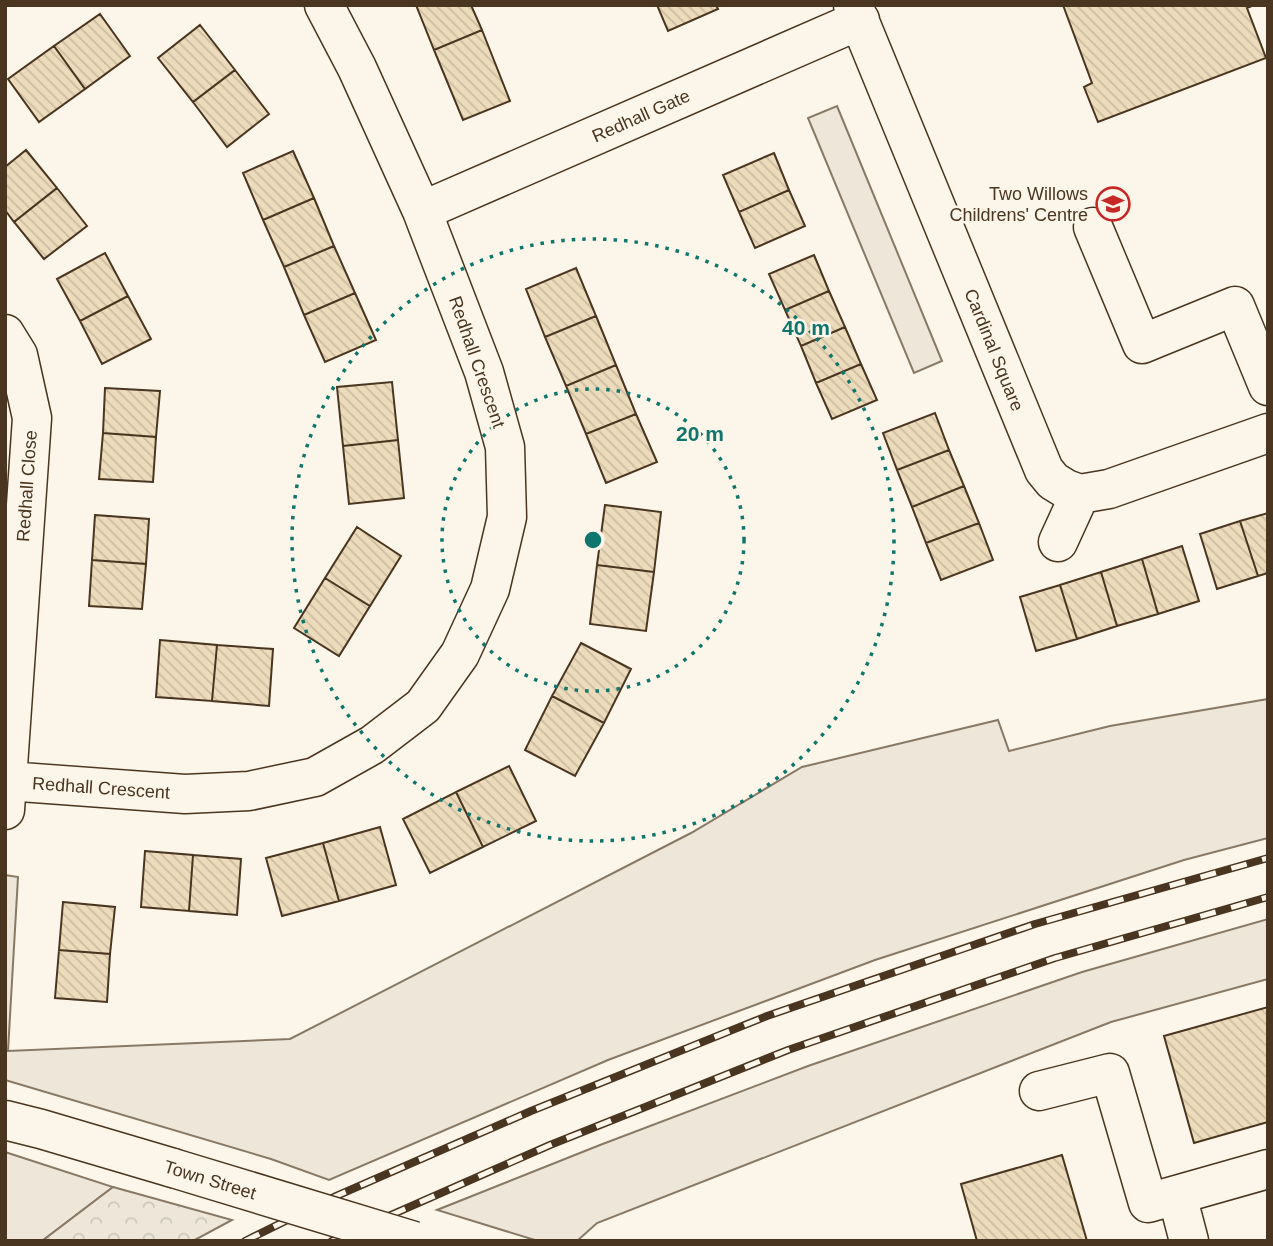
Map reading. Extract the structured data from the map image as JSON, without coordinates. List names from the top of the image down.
{
  "streets": {
    "street": [
      "Redhall Gate",
      "Cardinal Square",
      "Redhall Crescent",
      "Redhall Close",
      "Town Street"
    ]
  },
  "crossings": [
    ["Redhall Gate", "Cardinal Square"],
    ["Redhall Gate", "Redhall Crescent"],
    ["Redhall Crescent", "Redhall Close"]
  ],
  "places": {
    "school or university": ["Two Willows Childrens' Centre"]
  },
  "rings": ["40 m", "20 m"]
}
